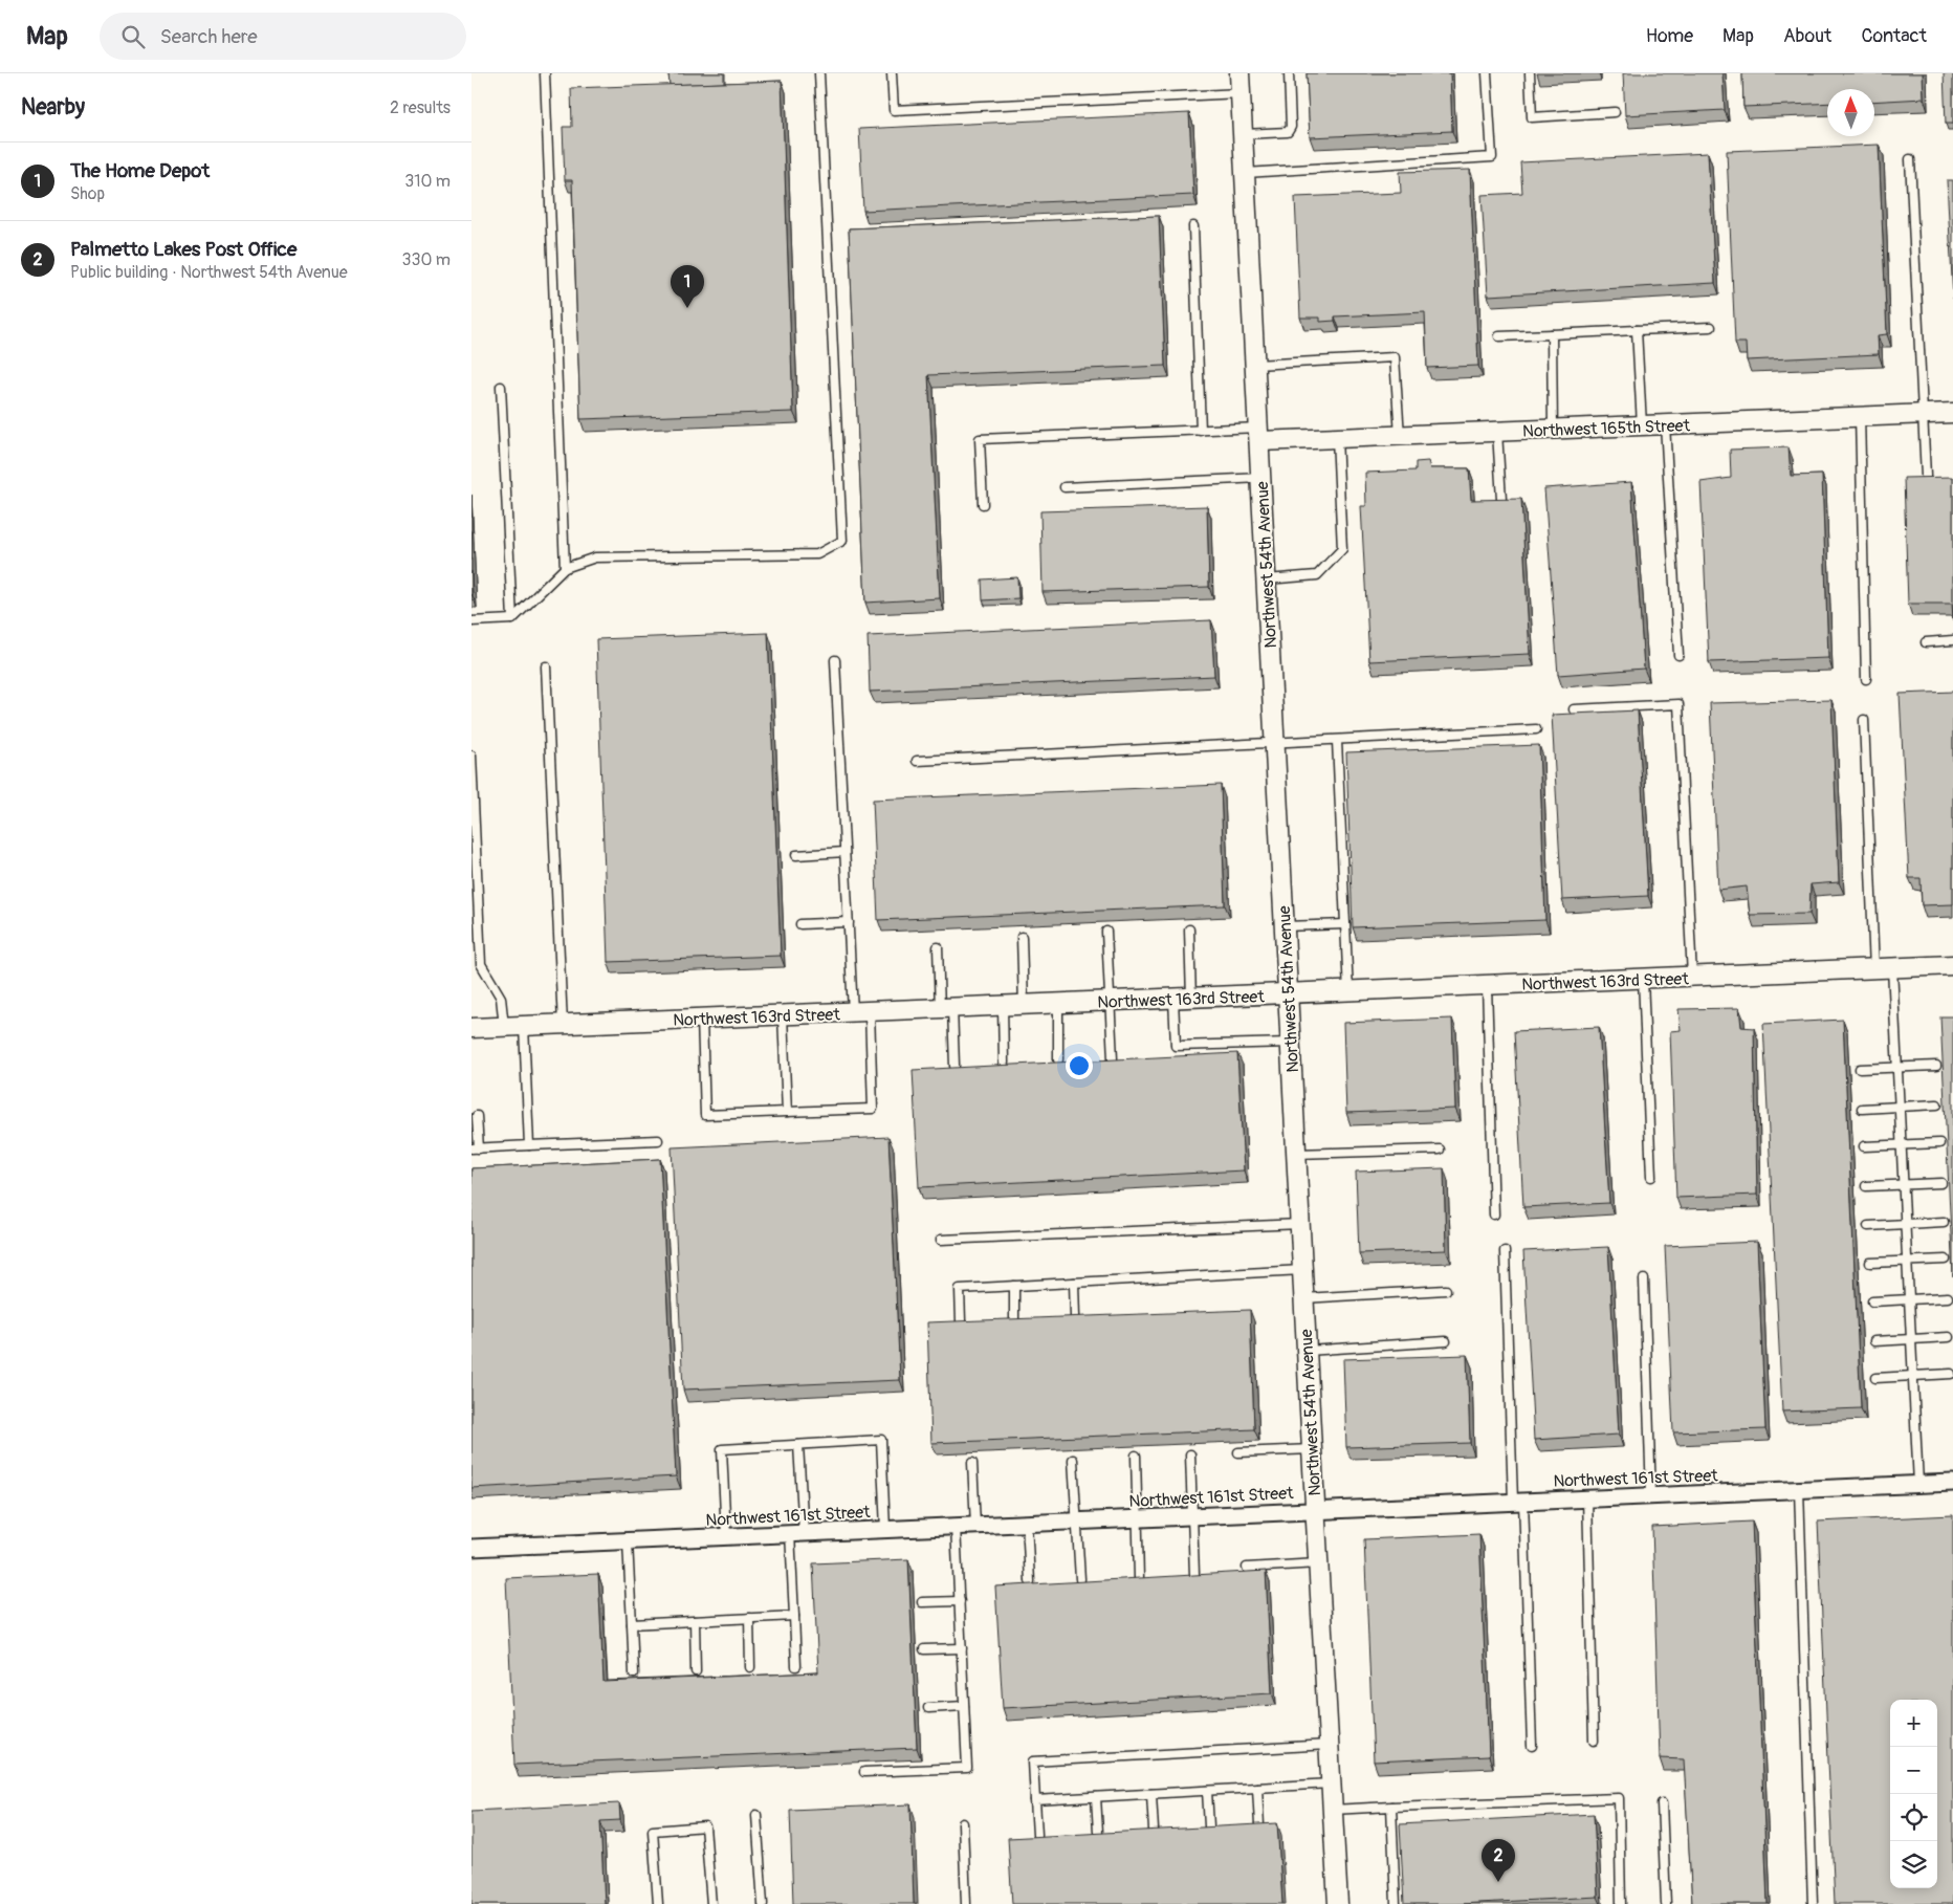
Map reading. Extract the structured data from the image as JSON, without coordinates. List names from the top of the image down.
{
  "streets": {
    "street": [
      "Northwest 165th Street",
      "Northwest 54th Avenue",
      "Northwest 163rd Street",
      "Northwest 161st Street"
    ]
  },
  "crossings": [
    ["Northwest 165th Street", "Northwest 54th Avenue"],
    ["Northwest 54th Avenue", "Northwest 163rd Street"],
    ["Northwest 54th Avenue", "Northwest 161st Street"]
  ],
  "north": "top",
  "page": {
    "header": "Map",
    "search": "Search here",
    "nav": [
      "Home",
      "Map",
      "About",
      "Contact"
    ],
    "heading": ["Nearby", "2 results"],
    "list": [
      {
        "mark": "1",
        "name": "The Home Depot",
        "note": "Shop",
        "value": "310 m"
      },
      {
        "mark": "2",
        "name": "Palmetto Lakes Post Office",
        "note": "Public building · Northwest 54th Avenue",
        "value": "330 m"
      }
    ],
    "pins": ["1", "2"],
    "map_buttons": ["+", "−"]
  }
}
